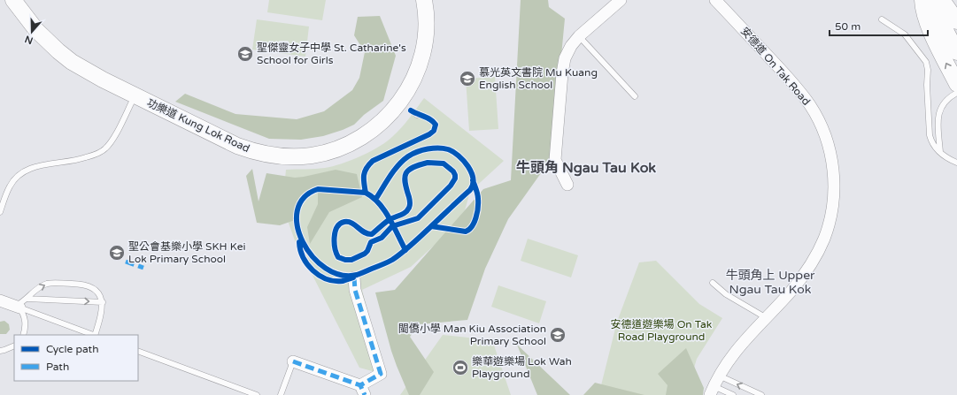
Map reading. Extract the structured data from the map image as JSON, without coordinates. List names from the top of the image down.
{
  "streets": {
    "street": ["安德道 On Tak Road", "功樂道 Kung Lok Road"]
  },
  "districts": ["牛頭角 Ngau Tau Kok", "牛頭角上 Upper Ngau Tau Kok"],
  "parks": ["安德道遊樂場 On Tak Road Playground"],
  "places": {
    "school or university": [
      "聖傑靈女子中學 St. Catharine's School for Girls",
      "慕光英文書院 Mu Kuang English School",
      "聖公會基樂小學 SKH Kei Lok Primary School",
      "閩僑小學 Man Kiu Association Primary School"
    ],
    "sports": ["樂華遊樂場 Lok Wah Playground"]
  },
  "legend": ["Cycle path", "Path"],
  "scale_bar": "50 m",
  "north": "bottom"
}
